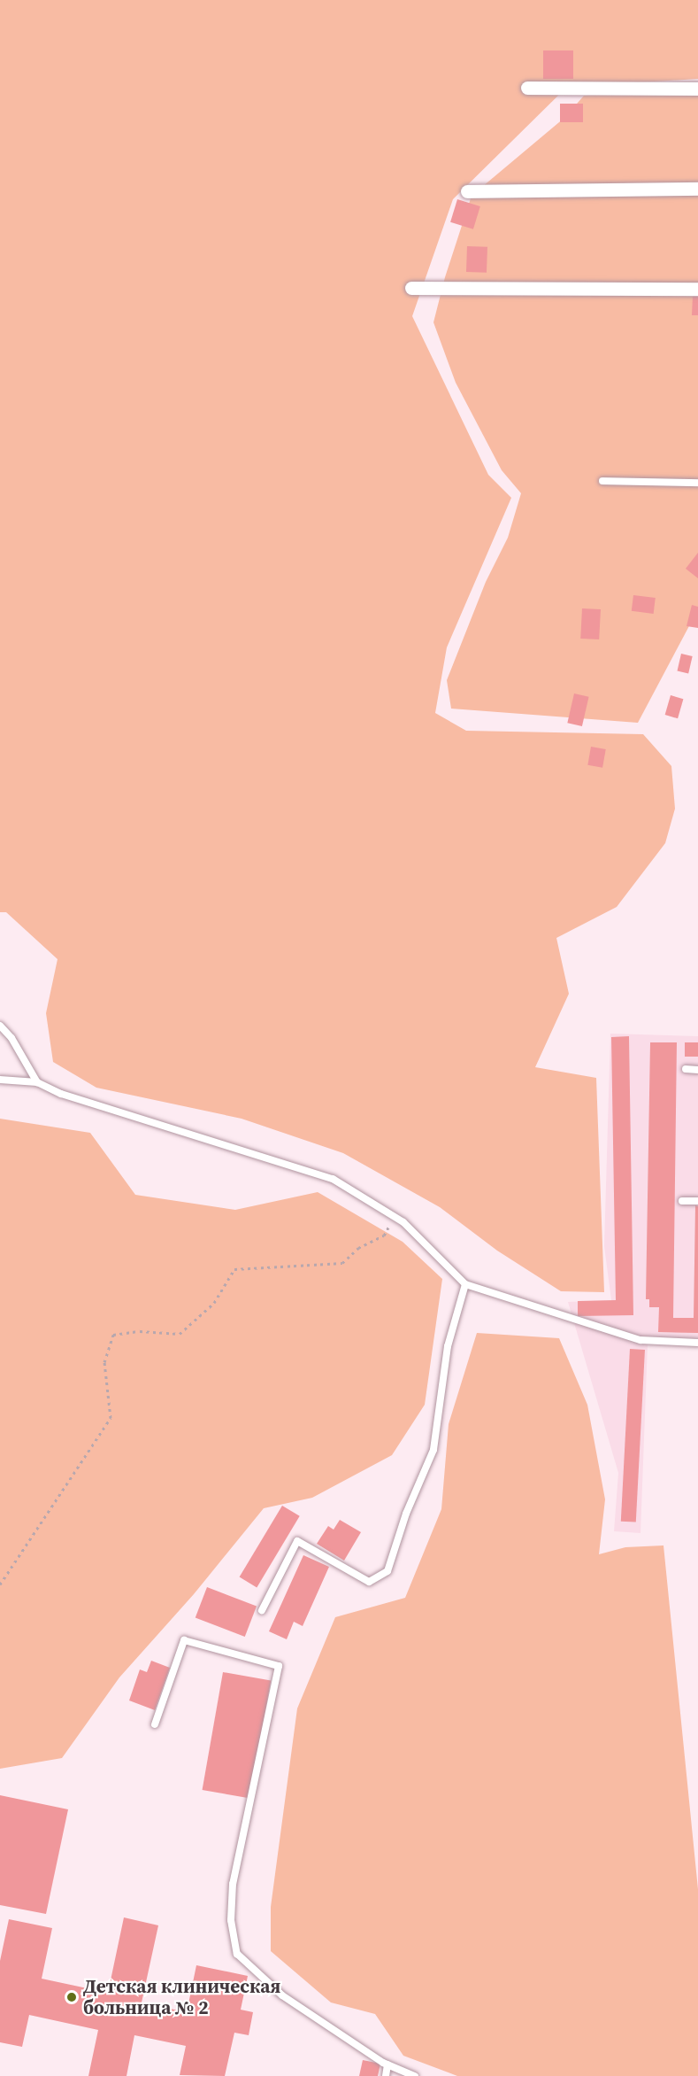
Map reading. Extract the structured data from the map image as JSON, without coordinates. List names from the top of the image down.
{
  "places": ["Детская клиническая больница № 2"]
}
